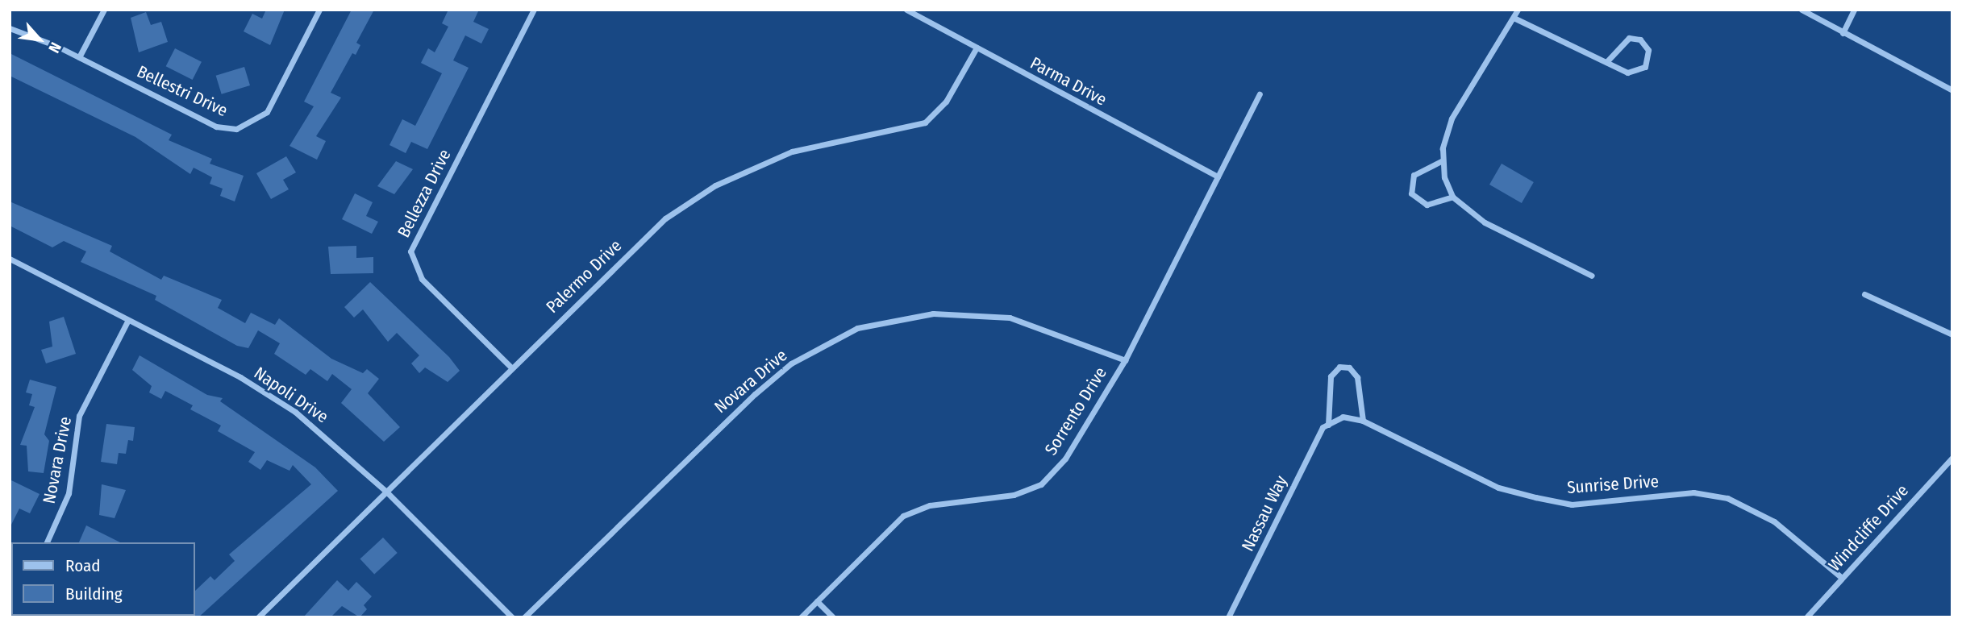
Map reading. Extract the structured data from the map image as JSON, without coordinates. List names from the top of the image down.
{
  "streets": {
    "street": [
      "Parma Drive",
      "Bellestri Drive",
      "Bellezza Drive",
      "Palermo Drive",
      "Novara Drive",
      "Napoli Drive",
      "Sorrento Drive",
      "Sunrise Drive",
      "Nassau Way",
      "Windcliffe Drive"
    ]
  },
  "crossings": [
    ["Parma Drive", "Palermo Drive"],
    ["Parma Drive", "Sorrento Drive"],
    ["Bellezza Drive", "Palermo Drive"],
    ["Palermo Drive", "Napoli Drive"],
    ["Novara Drive", "Napoli Drive"],
    ["Novara Drive", "Sorrento Drive"],
    ["Sunrise Drive", "Nassau Way"],
    ["Sunrise Drive", "Windcliffe Drive"]
  ],
  "legend": ["Road", "Building"],
  "north": "bottom right"
}
